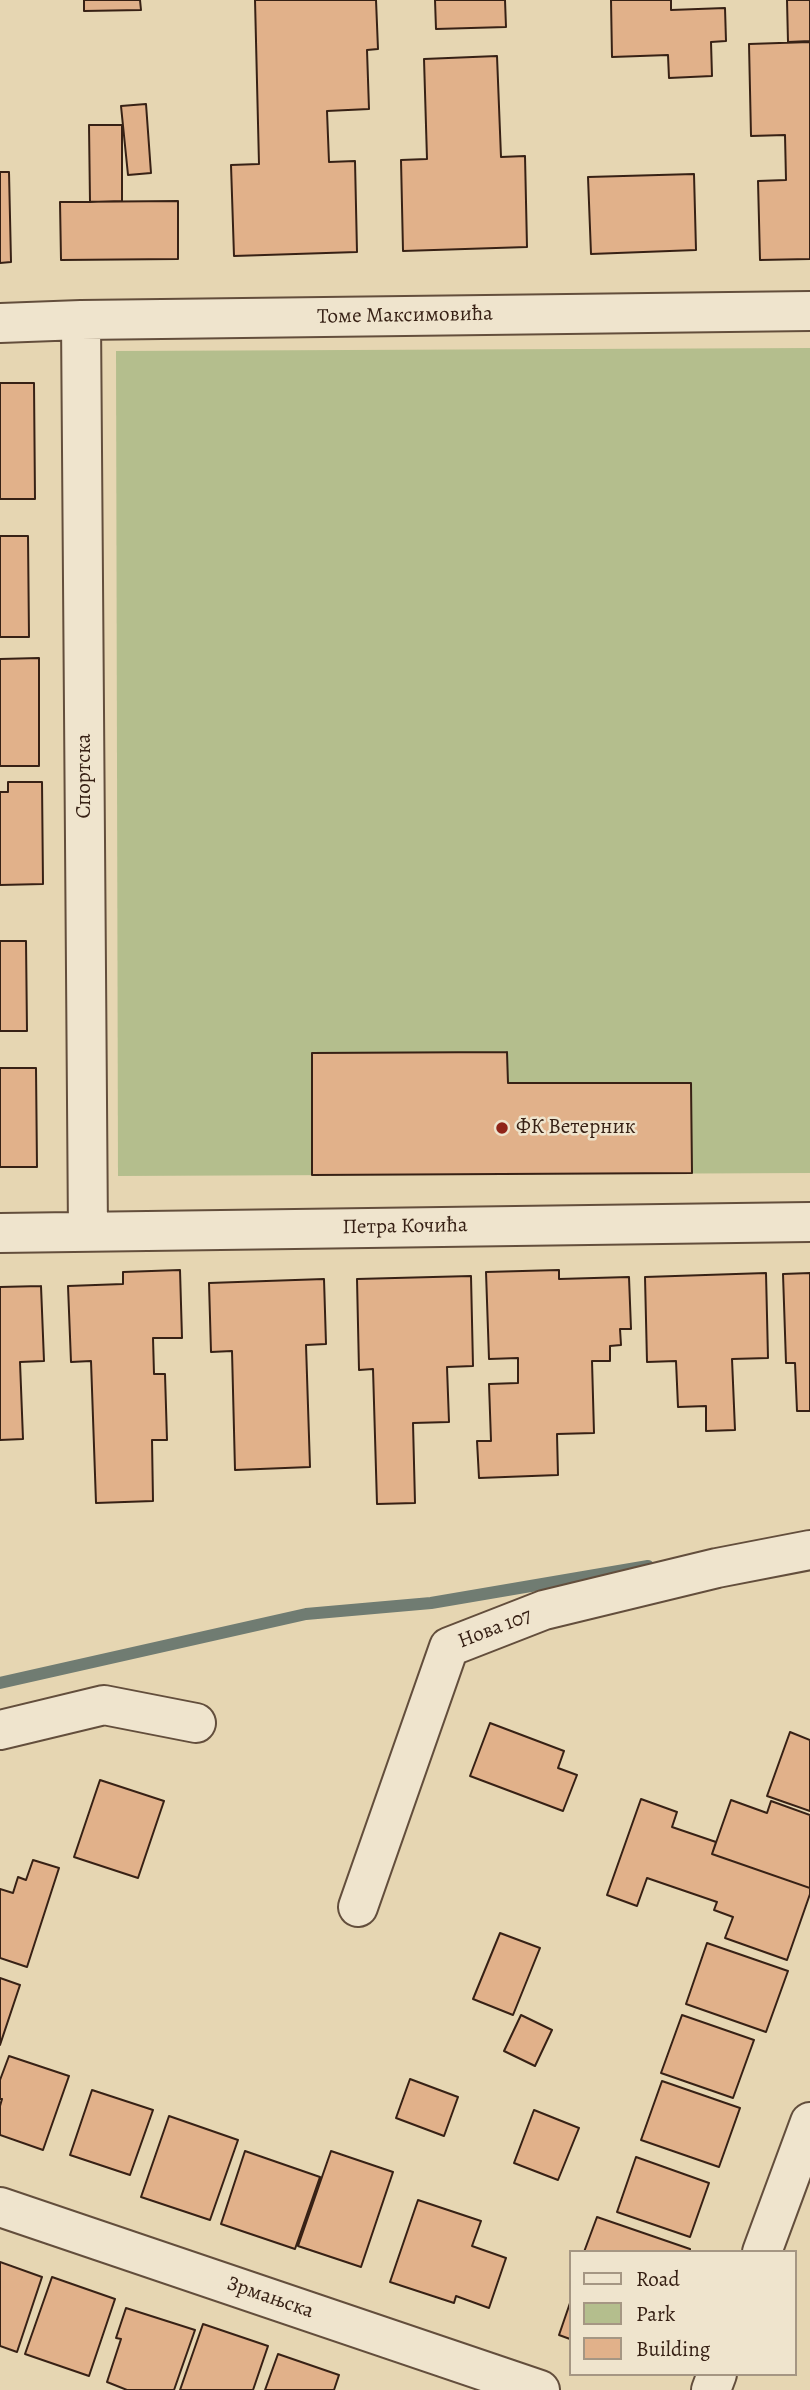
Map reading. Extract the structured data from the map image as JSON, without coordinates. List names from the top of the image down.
{
  "streets": {
    "street": [
      "Томе Максимовића",
      "Спортска",
      "Петра Кочића",
      "Нова 107",
      "Зрмањска"
    ]
  },
  "crossings": [
    ["Томе Максимовића", "Спортска"],
    ["Спортска", "Петра Кочића"]
  ],
  "places": ["ФК Ветерник"],
  "legend": ["Road", "Park", "Building"]
}
